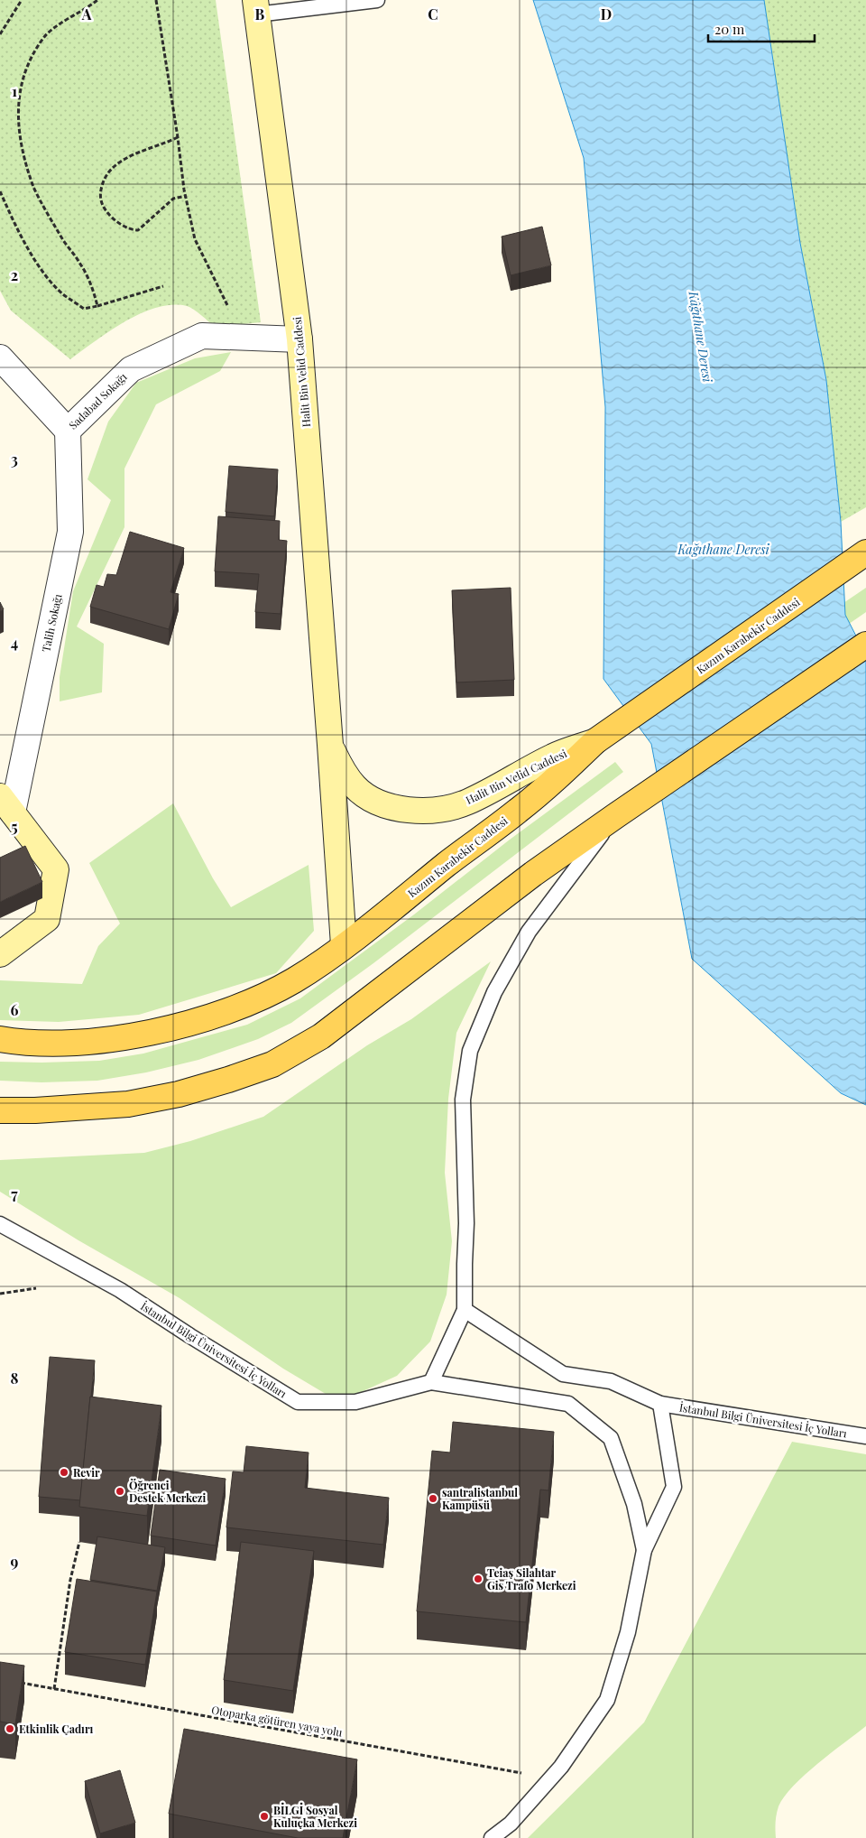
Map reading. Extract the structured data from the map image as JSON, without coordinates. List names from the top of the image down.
{
  "streets": {
    "main road": ["Halit Bin Velid Caddesi", "Kazım Karabekir Caddesi"],
    "street": ["Sadabad Sokağı", "Talih Sokağı"],
    "lane": ["İstanbul Bilgi Üniversitesi İç Yolları"],
    "path": ["Otoparka götüren yaya yolu"]
  },
  "crossings": [
    ["Halit Bin Velid Caddesi", "Sadabad Sokağı"],
    ["Halit Bin Velid Caddesi", "Kazım Karabekir Caddesi"],
    ["Sadabad Sokağı", "Talih Sokağı"],
    ["İstanbul Bilgi Üniversitesi İç Yolları", "Otoparka götüren yaya yolu"]
  ],
  "water": ["Kâğıthane Deresi", "Kağıthane Deresi"],
  "places": [
    "Revir",
    "Öğrenci Destek Merkezi",
    "santralistanbul Kampüsü",
    "Teiaş Silahtar Gis Trafo Merkezi",
    "Etkinlik Çadırı",
    "BİLGİ Sosyal Kuluçka Merkezi"
  ],
  "scale_bar": "20 m",
  "grid": {
    "columns": [
      "A",
      "B",
      "C",
      "D"
    ],
    "rows": [
      "1",
      "2",
      "3",
      "4",
      "5",
      "6",
      "7",
      "8",
      "9"
    ]
  }
}
